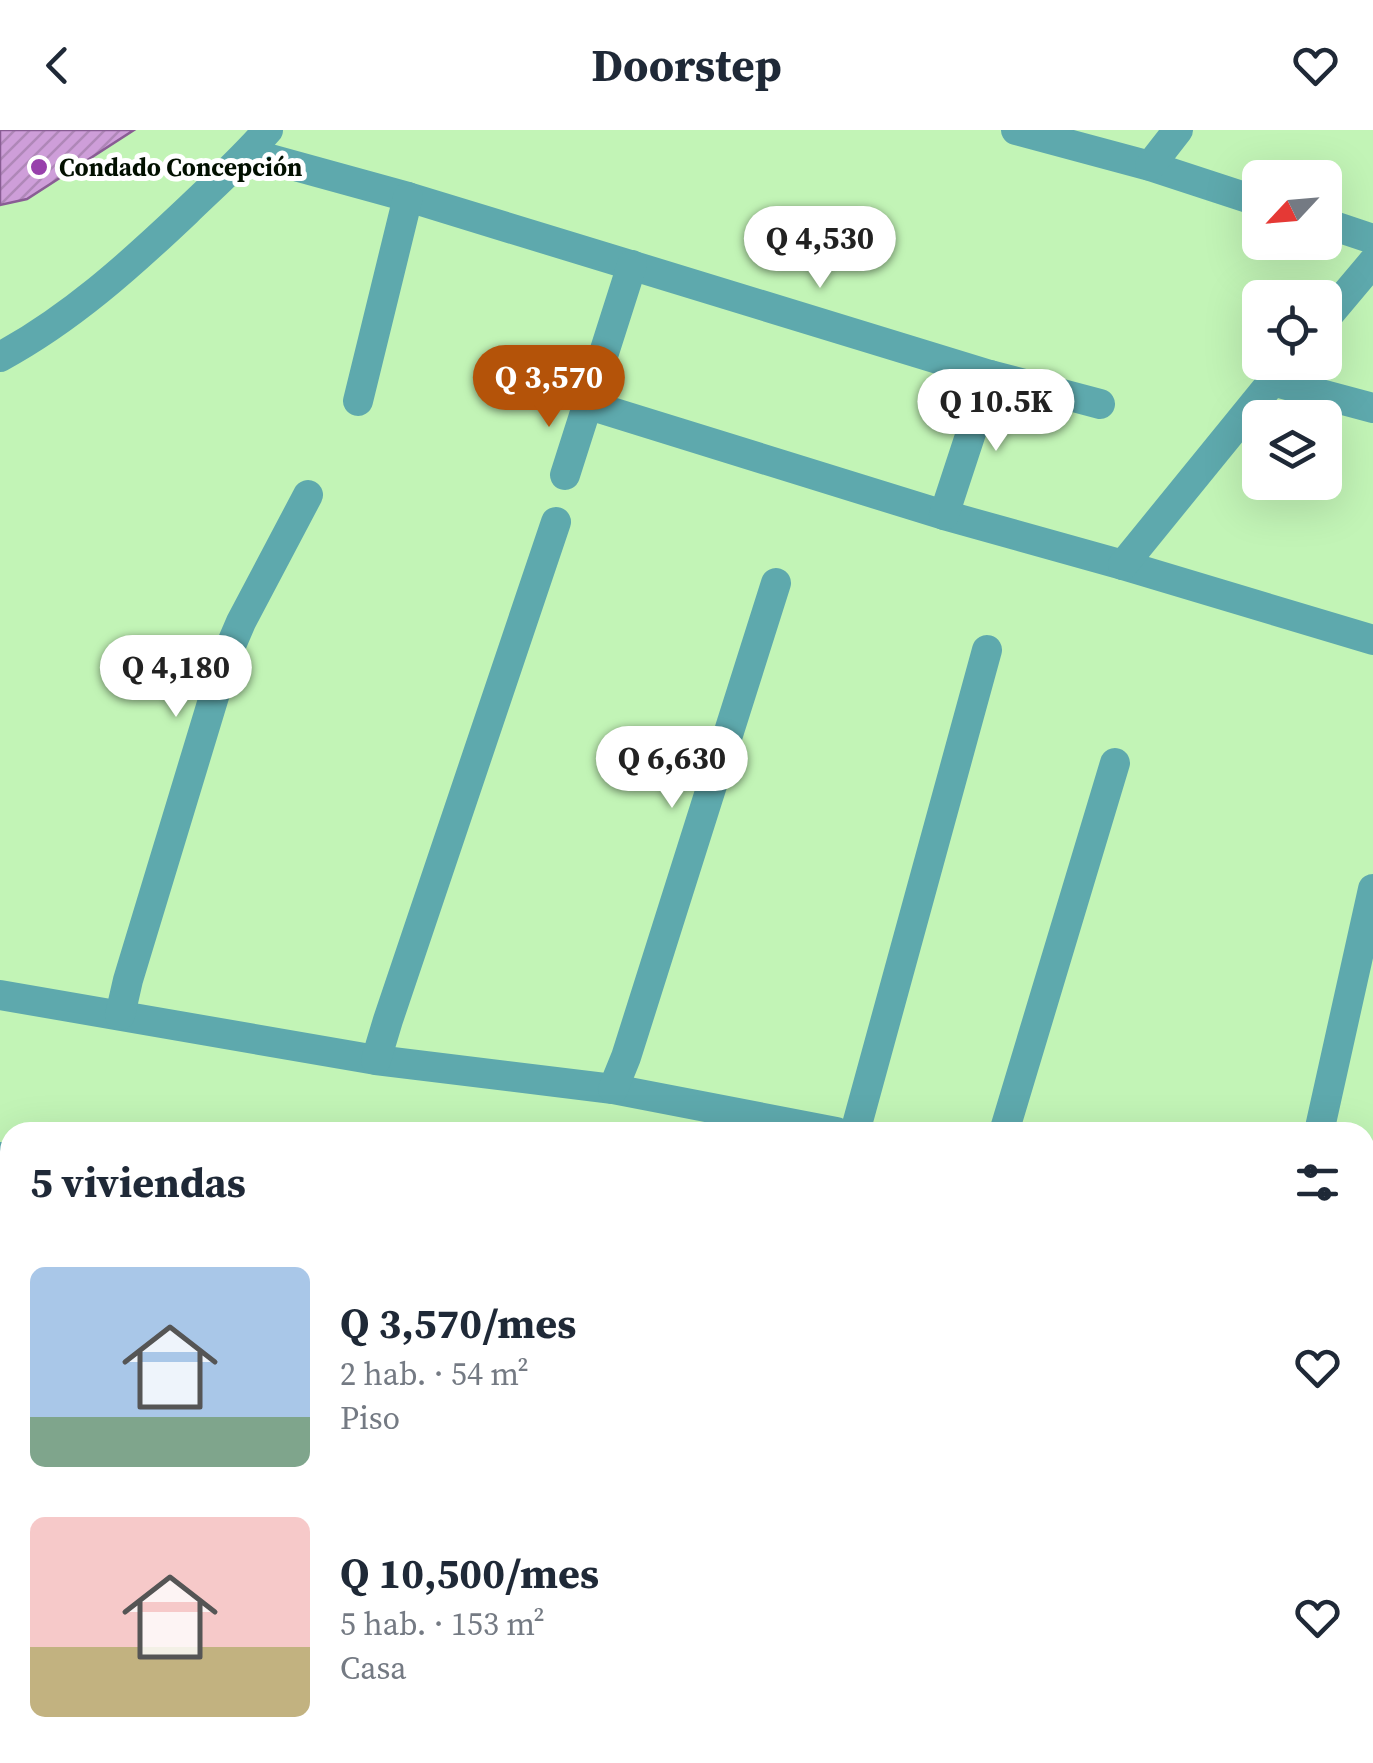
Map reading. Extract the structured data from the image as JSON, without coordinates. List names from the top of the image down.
{
  "places": ["Condado Concepción"],
  "north": "bottom left",
  "page": {
    "header": "Doorstep",
    "price": [
      "Q 4,530",
      "Q 3,570",
      "Q 10.5K",
      "Q 4,180",
      "Q 6,630"
    ],
    "heading": "5 viviendas",
    "list": [
      {
        "name": "Q 3,570/mes",
        "note": "2 hab. · 54 m² · Piso"
      },
      {
        "name": "Q 10,500/mes",
        "note": "5 hab. · 153 m² · Casa"
      }
    ]
  }
}
